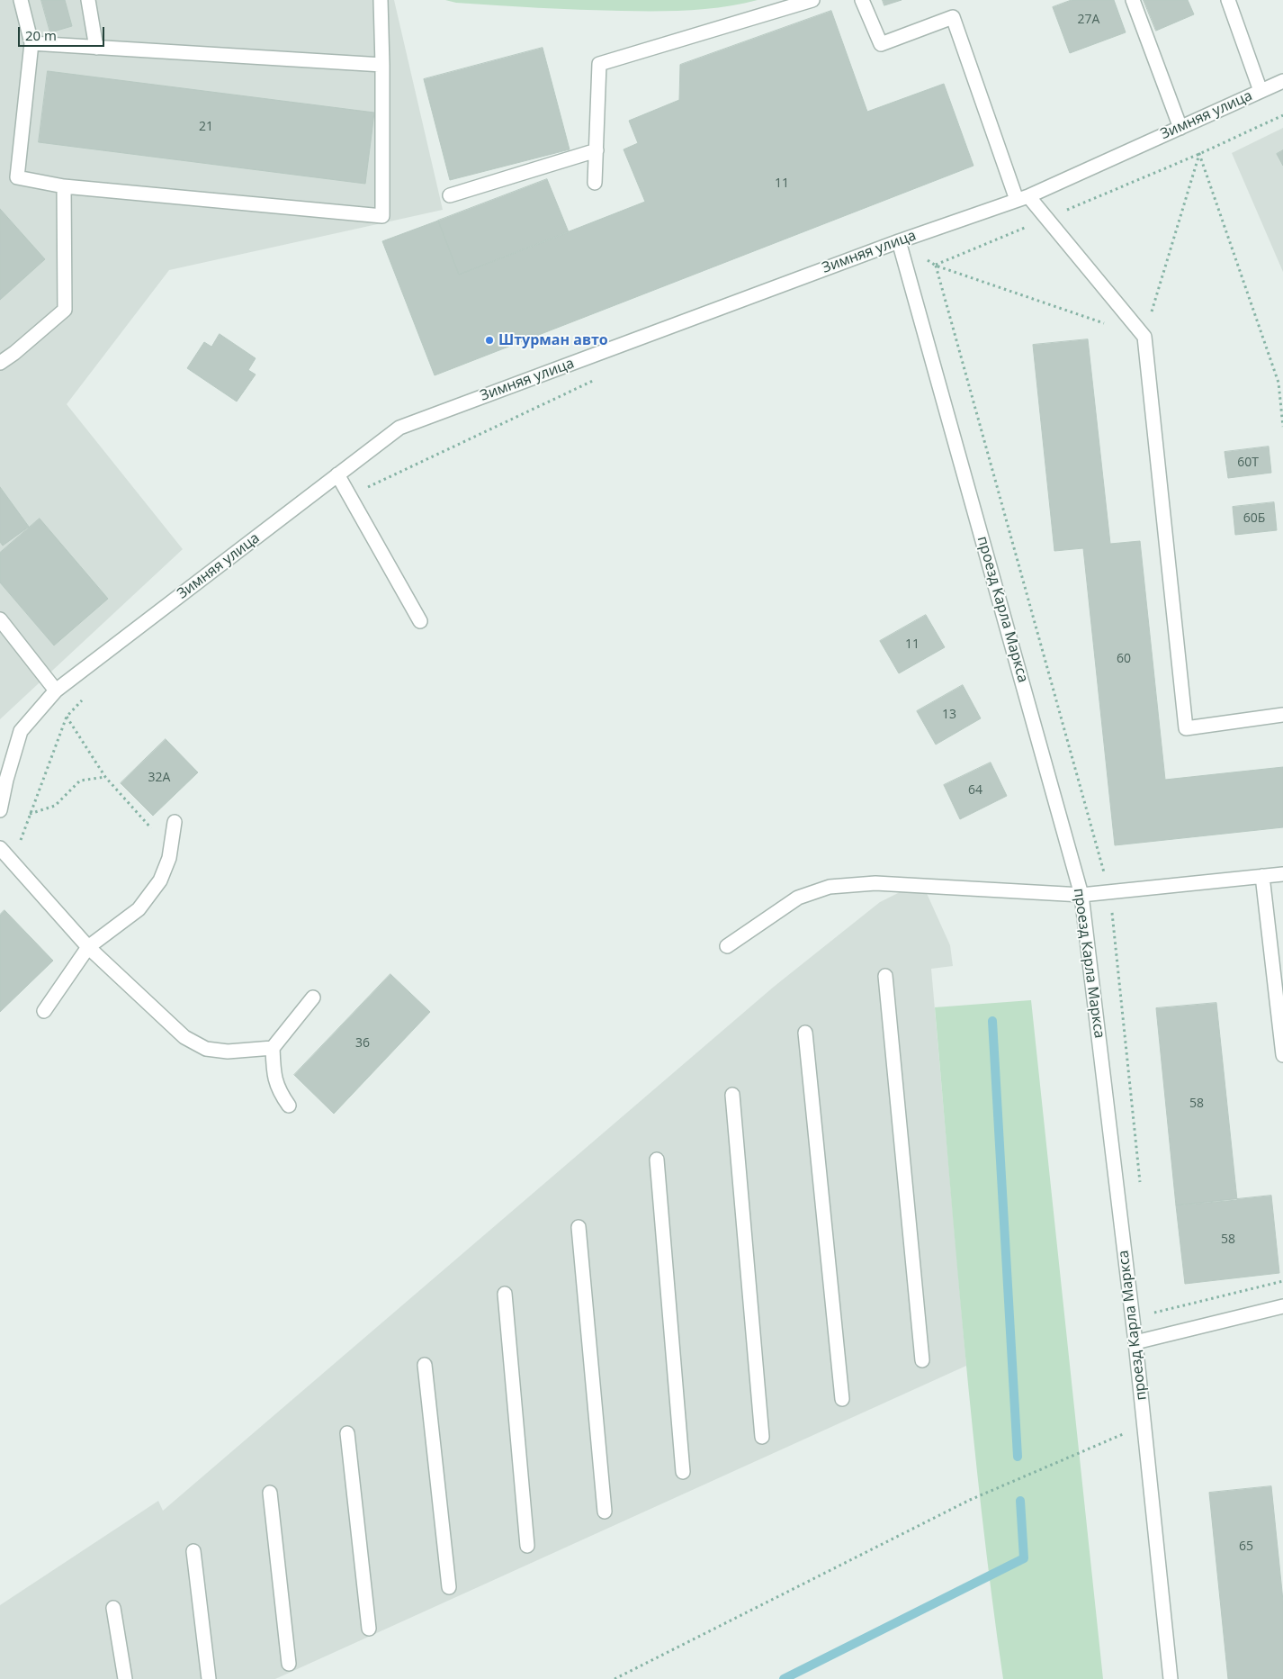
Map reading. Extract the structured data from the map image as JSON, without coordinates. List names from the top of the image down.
{
  "streets": {
    "street": ["Зимняя улица", "проезд Карла Маркса"]
  },
  "crossings": [
    ["Зимняя улица", "проезд Карла Маркса"]
  ],
  "places": ["Штурман авто"],
  "house_numbers": [
    "27А",
    "21",
    "11",
    "60Т",
    "60Б",
    "11",
    "60",
    "13",
    "32А",
    "64",
    "36",
    "58",
    "58",
    "65"
  ],
  "scale_bar": "20 m"
}
